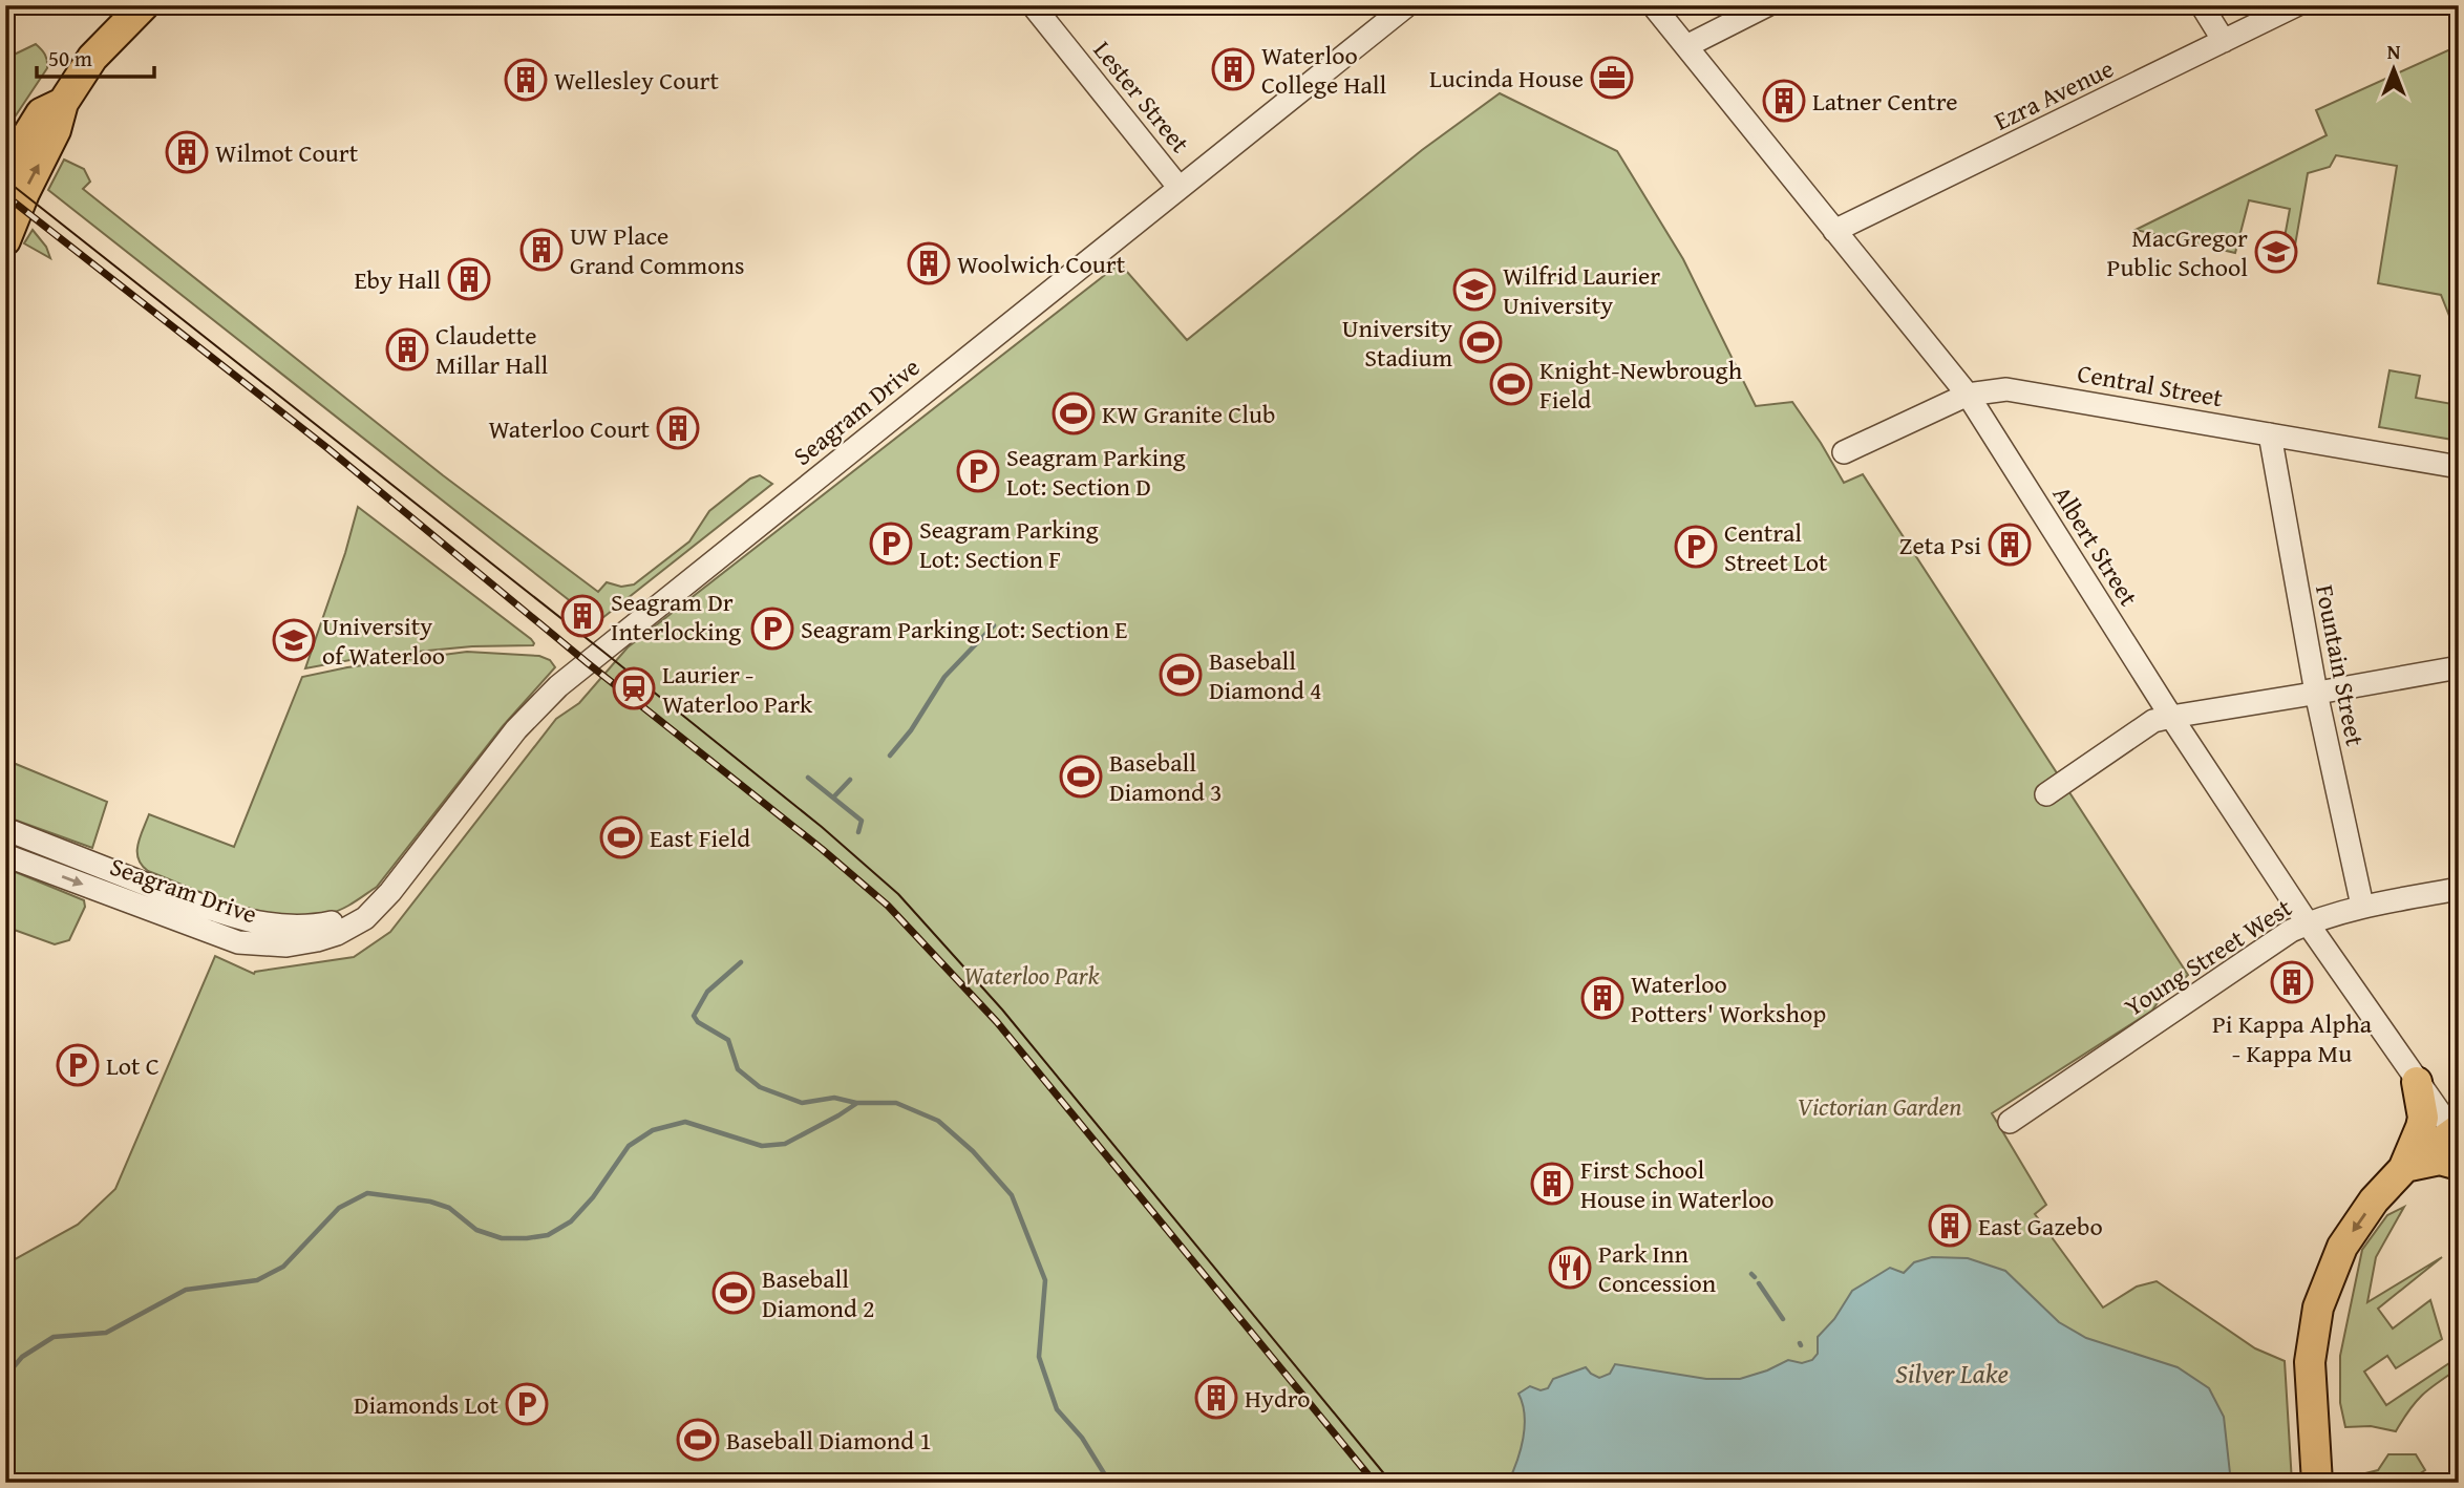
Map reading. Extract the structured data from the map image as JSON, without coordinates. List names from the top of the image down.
{
  "streets": {
    "street": [
      "Ezra Avenue",
      "Lester Street",
      "Central Street",
      "Seagram Drive",
      "Albert Street",
      "Fountain Street",
      "Young Street West"
    ]
  },
  "crossings": [
    ["Ezra Avenue", "Albert Street"],
    ["Lester Street", "Seagram Drive"],
    ["Central Street", "Albert Street"],
    ["Central Street", "Fountain Street"],
    ["Albert Street", "Young Street West"],
    ["Fountain Street", "Young Street West"]
  ],
  "water": ["Silver Lake"],
  "parks": ["Waterloo Park", "Victorian Garden"],
  "places": {
    "building": [
      "Waterloo College Hall",
      "Wellesley Court",
      "Latner Centre",
      "Wilmot Court",
      "UW Place Grand Commons",
      "Woolwich Court",
      "Eby Hall",
      "Claudette Millar Hall",
      "Waterloo Court",
      "Zeta Psi",
      "Seagram Dr Interlocking",
      "Pi Kappa Alpha - Kappa Mu",
      "Waterloo Potters' Workshop",
      "First School House in Waterloo",
      "East Gazebo",
      "Hydro"
    ],
    "office": ["Lucinda House"],
    "school or university": ["MacGregor Public School", "Wilfrid Laurier University", "University of Waterloo"],
    "sports": [
      "University Stadium",
      "Knight-Newbrough Field",
      "KW Granite Club",
      "Baseball Diamond 4",
      "Baseball Diamond 3",
      "East Field",
      "Baseball Diamond 2",
      "Baseball Diamond 1"
    ],
    "parking": [
      "Seagram Parking Lot: Section D",
      "Seagram Parking Lot: Section F",
      "Central Street Lot",
      "Seagram Parking Lot: Section E",
      "Lot C",
      "Diamonds Lot"
    ],
    "station": ["Laurier - Waterloo Park"],
    "restaurant": ["Park Inn Concession"]
  },
  "scale_bar": "50 m",
  "north": "top"
}
